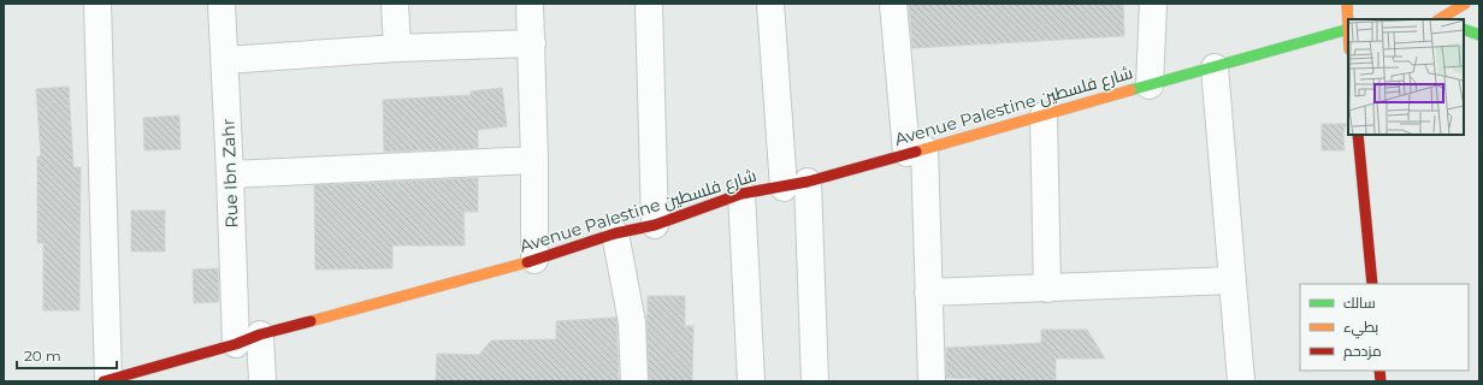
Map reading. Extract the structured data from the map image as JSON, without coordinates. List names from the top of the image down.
{
  "streets": {
    "street": ["Avenue Palestine شارع فلسطين", "Rue Ibn Zahr"]
  },
  "crossings": [
    ["Avenue Palestine شارع فلسطين", "Rue Ibn Zahr"]
  ],
  "legend": ["سالك", "بطيء", "مزدحم"],
  "scale_bar": "20 m"
}
